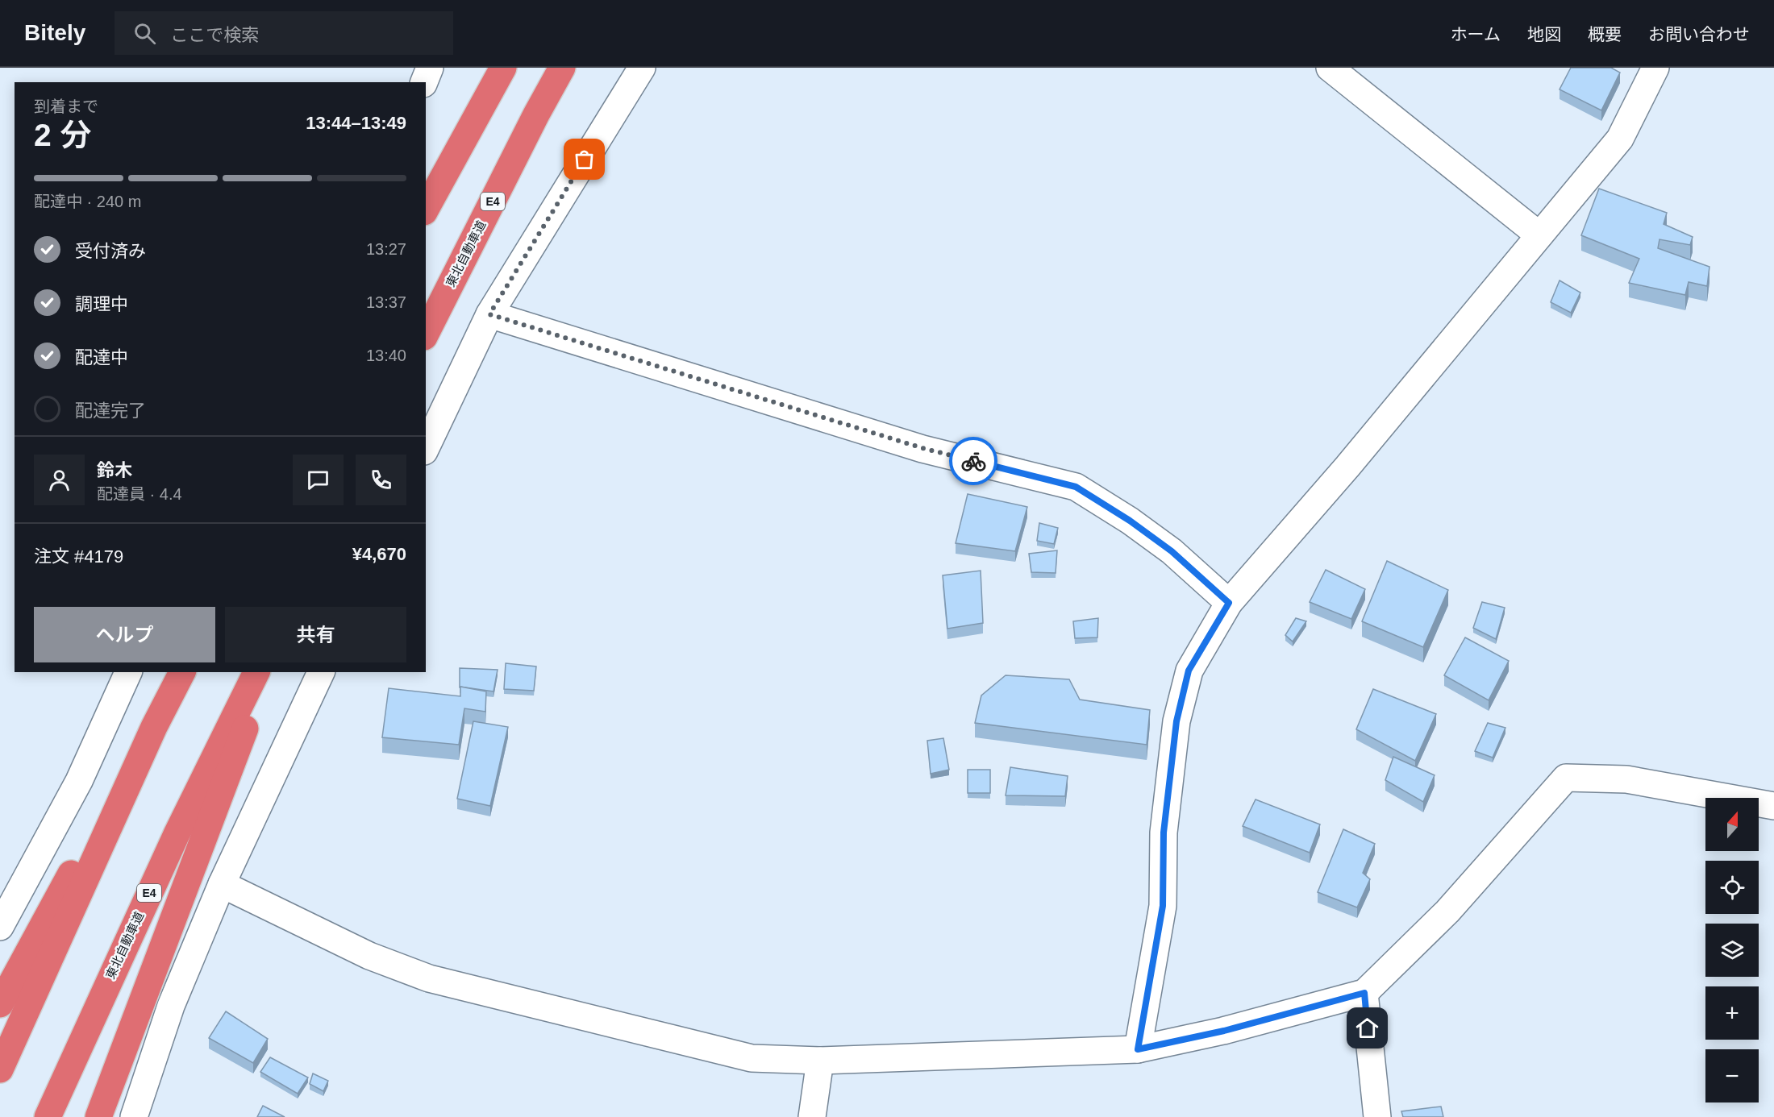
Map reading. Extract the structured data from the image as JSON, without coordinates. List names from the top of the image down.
{
  "streets": {
    "highway": ["E4", "東北自動車道"]
  },
  "north": "top",
  "page": {
    "header": "Bitely",
    "search": "ここで検索",
    "nav": [
      "ホーム",
      "地図",
      "概要",
      "お問い合わせ"
    ],
    "heading": ["2 分", "到着まで", "13:44–13:49"],
    "panel": [
      "鈴木",
      "配達員 · 4.4",
      "注文 #4179",
      "¥4,670"
    ],
    "bar": "配達中 · 240 m",
    "list": [
      ["受付済み", "13:27"],
      ["調理中", "13:37"],
      ["配達中", "13:40"],
      "配達完了"
    ],
    "buttons": ["ヘルプ", "共有"],
    "map_buttons": ["+", "−"]
  }
}
